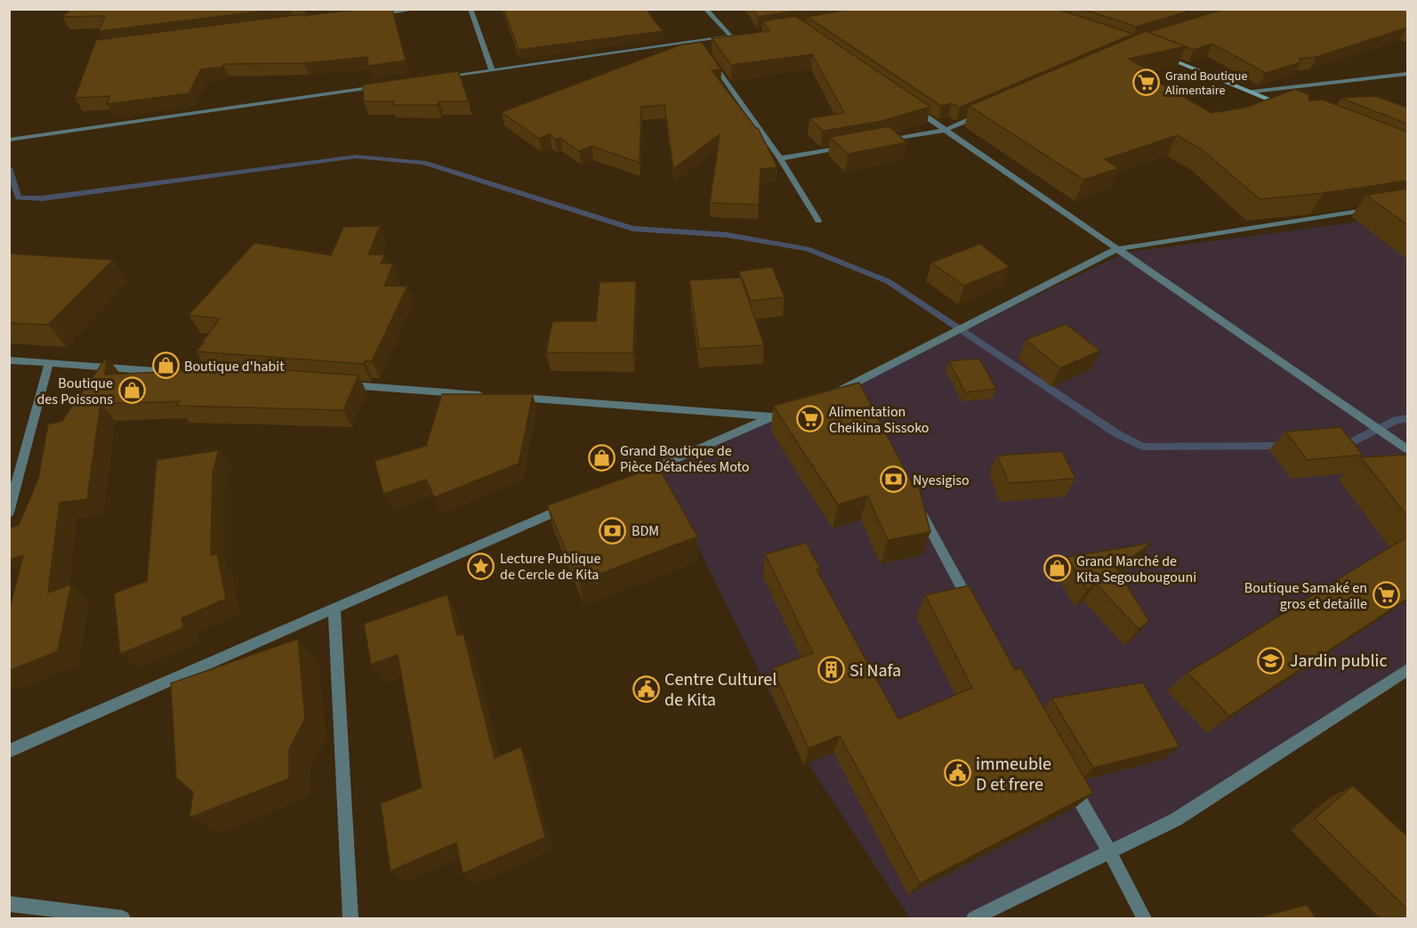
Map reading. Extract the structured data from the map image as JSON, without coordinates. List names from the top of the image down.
{
  "places": {
    "supermarket": ["Grand Boutique Alimentaire", "Alimentation Cheikina Sissoko", "Boutique Samaké en gros et detaille"],
    "shop": [
      "Boutique d'habit",
      "Boutique des Poissons",
      "Grand Boutique de Pièce Détachées Moto",
      "Grand Marché de Kita Segoubougouni"
    ],
    "bank": ["Nyesigiso", "BDM"],
    "place": ["Lecture Publique de Cercle de Kita"],
    "school or university": ["Jardin public"],
    "building": ["Si Nafa"],
    "public building": ["Centre Culturel de Kita", "immeuble D et frere"]
  }
}
